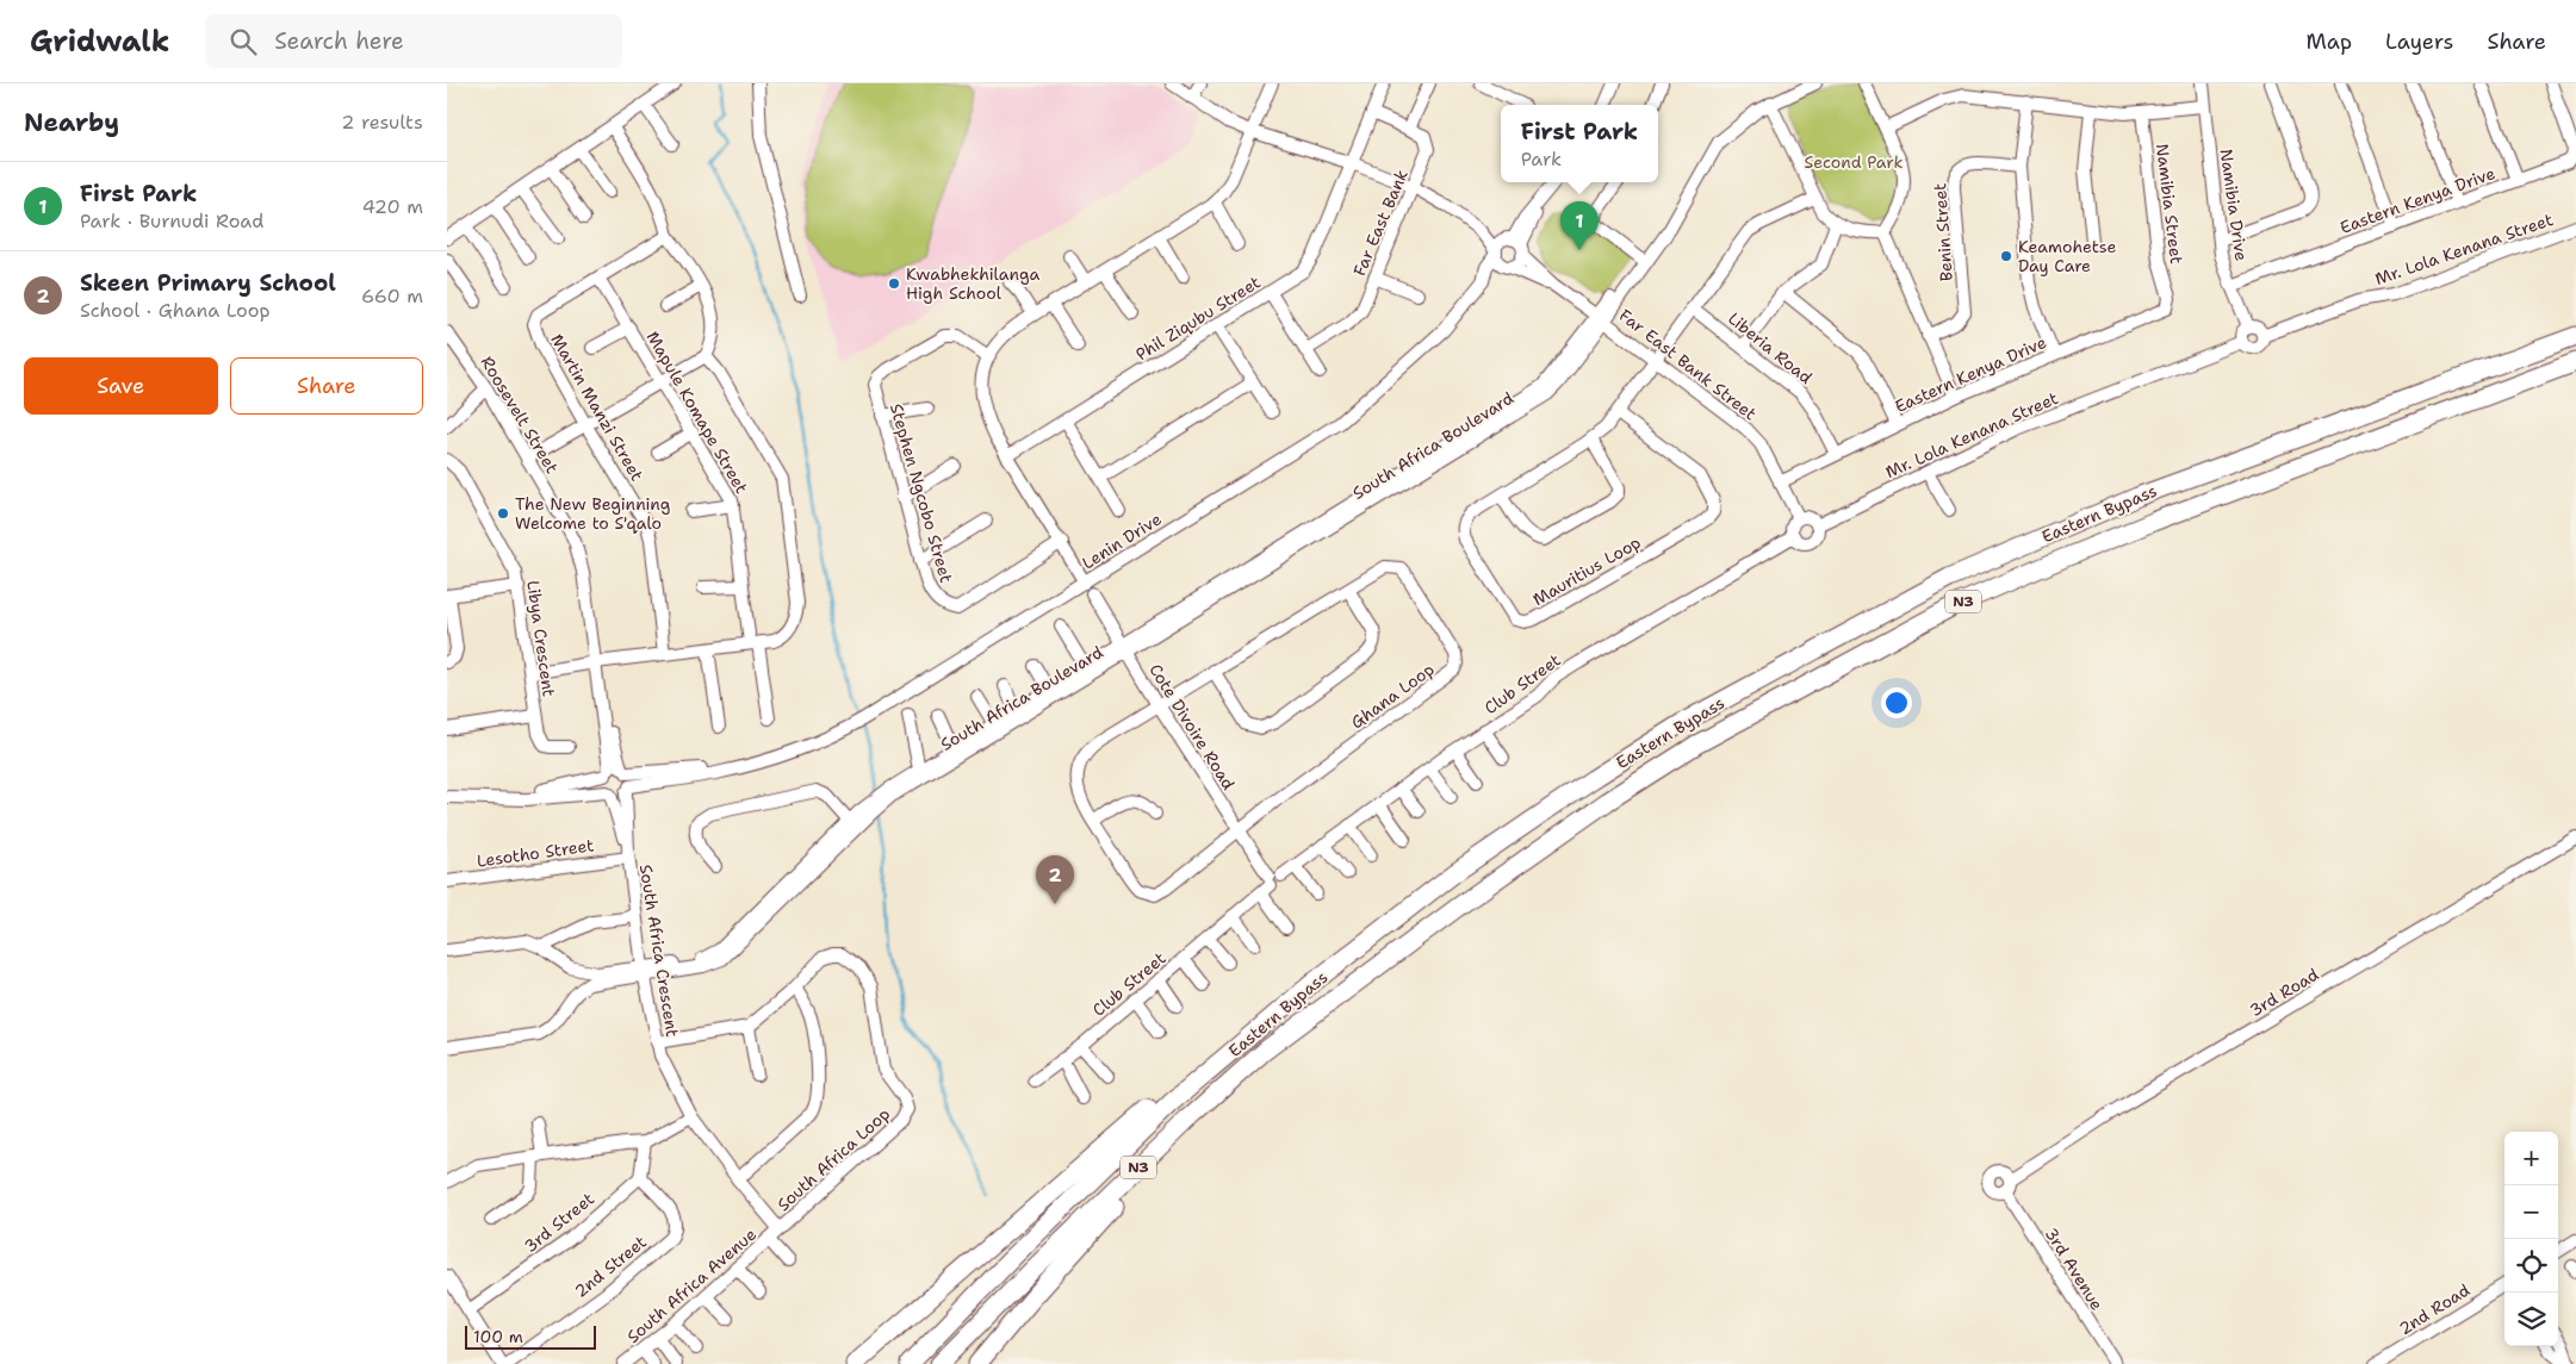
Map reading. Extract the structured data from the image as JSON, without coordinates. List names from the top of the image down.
{
  "streets": {
    "highway": ["Eastern Bypass", "N3"],
    "street": [
      "Eastern Kenya Drive",
      "Namibia Street",
      "Namibia Drive",
      "Far East Bank",
      "Benin Street",
      "Mr. Lola Kenana Street",
      "Phil Ziqubu Street",
      "Liberia Road",
      "Far East Bank Street",
      "Martin Manzi Street",
      "Mapule Komape Street",
      "Roosevelt Street",
      "South Africa Boulevard",
      "Stephen Ngcobo Street",
      "Lenin Drive",
      "Mauritius Loop",
      "Libya Crescent",
      "Club Street",
      "Ghana Loop",
      "Cote Divoire Road",
      "Lesotho Street",
      "South Africa Crescent",
      "3rd Road",
      "South Africa Loop",
      "3rd Street",
      "2nd Street",
      "3rd Avenue",
      "South Africa Avenue",
      "2nd Road"
    ]
  },
  "crossings": [
    ["Eastern Kenya Drive", "Namibia Street"],
    ["Eastern Kenya Drive", "Namibia Drive"],
    ["Eastern Kenya Drive", "Liberia Road"],
    ["Eastern Kenya Drive", "Far East Bank Street"],
    ["Namibia Drive", "Mr. Lola Kenana Street"],
    ["Far East Bank", "Phil Ziqubu Street"],
    ["Mr. Lola Kenana Street", "Far East Bank Street"],
    ["Mr. Lola Kenana Street", "Club Street"],
    ["Phil Ziqubu Street", "Cote Divoire Road"],
    ["Liberia Road", "Mauritius Loop"],
    ["Far East Bank Street", "South Africa Boulevard"],
    ["Far East Bank Street", "Lenin Drive"],
    ["Far East Bank Street", "Mauritius Loop"],
    ["Far East Bank Street", "Club Street"],
    ["Martin Manzi Street", "Mapule Komape Street"],
    ["Roosevelt Street", "South Africa Crescent"],
    ["South Africa Boulevard", "Cote Divoire Road"],
    ["South Africa Boulevard", "South Africa Crescent"],
    ["Stephen Ngcobo Street", "Cote Divoire Road"],
    ["Lenin Drive", "Cote Divoire Road"],
    ["Club Street", "Cote Divoire Road"],
    ["Ghana Loop", "Cote Divoire Road"],
    ["Lesotho Street", "South Africa Crescent"],
    ["South Africa Crescent", "South Africa Loop"],
    ["South Africa Crescent", "South Africa Avenue"],
    ["3rd Road", "3rd Avenue"],
    ["South Africa Loop", "South Africa Avenue"],
    ["3rd Street", "2nd Street"]
  ],
  "parks": ["Second Park"],
  "places": ["Keamohetse Day Care", "Kwabhekhilanga High School", "The New Beginning Welcome to S'qalo"],
  "scale_bar": "100 m",
  "page": {
    "header": "Gridwalk",
    "search": "Search here",
    "nav": ["Map", "Layers", "Share"],
    "heading": ["Nearby", "2 results"],
    "popup": ["First Park", "Park"],
    "list": [
      {
        "mark": "1",
        "name": "First Park",
        "note": "Park · Burnudi Road",
        "value": "420 m"
      },
      {
        "mark": "2",
        "name": "Skeen Primary School",
        "note": "School · Ghana Loop",
        "value": "660 m"
      }
    ],
    "pins": ["1", "2"],
    "buttons": ["Save", "Share"],
    "map_buttons": ["+", "−"],
    "scale": "100 m"
  }
}
